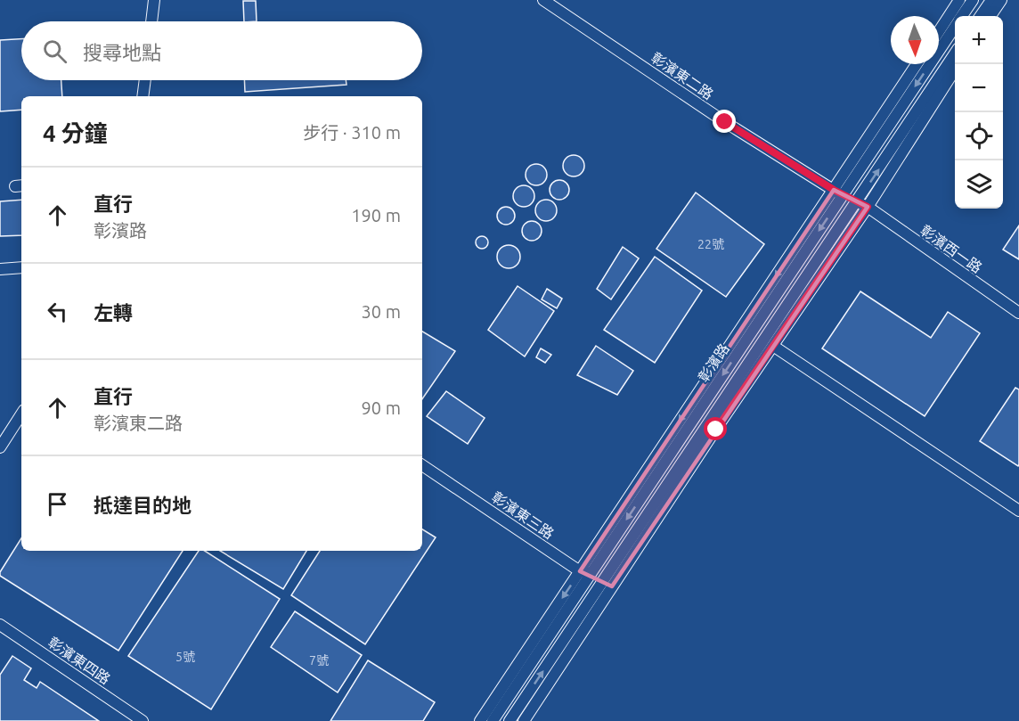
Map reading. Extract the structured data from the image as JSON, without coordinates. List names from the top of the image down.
{
  "streets": {
    "street": [
      "彰濱東二路",
      "彰濱西一路",
      "彰濱路",
      "彰濱東三路",
      "彰濱東四路"
    ]
  },
  "crossings": [
    ["彰濱東二路", "彰濱西一路"],
    ["彰濱東二路", "彰濱路"],
    ["彰濱西一路", "彰濱路"],
    ["彰濱路", "彰濱東三路"]
  ],
  "house_numbers": ["22號", "5號", "7號"],
  "north": "bottom",
  "page": {
    "map_buttons": ["+", "−"],
    "search": "搜尋地點",
    "heading": ["4 分鐘", "步行 · 310 m"],
    "list": [
      ["直行", "彰濱路", "190 m"],
      ["左轉", "30 m"],
      ["直行", "彰濱東二路", "90 m"],
      "抵達目的地"
    ]
  }
}
